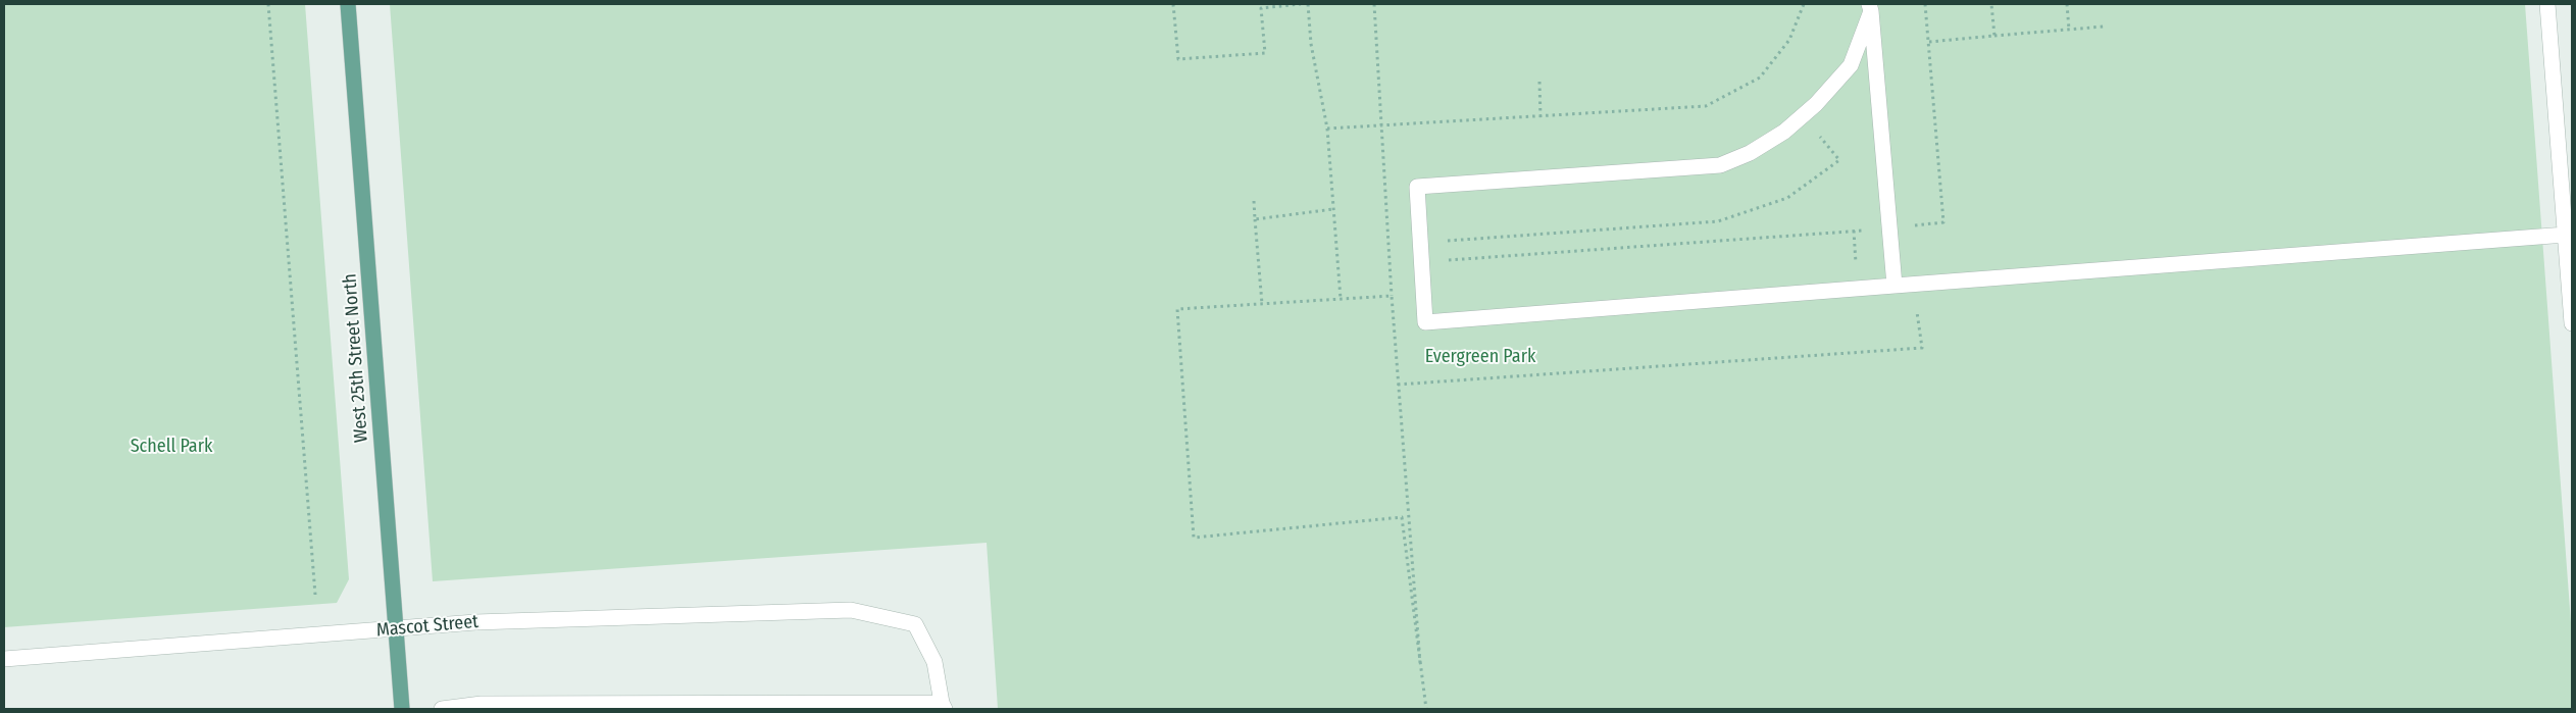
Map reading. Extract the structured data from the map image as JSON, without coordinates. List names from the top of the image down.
{
  "streets": {
    "main road": ["West 25th Street North"],
    "street": ["Mascot Street"]
  },
  "crossings": [
    ["West 25th Street North", "Mascot Street"]
  ],
  "parks": ["Evergreen Park", "Schell Park"]
}
